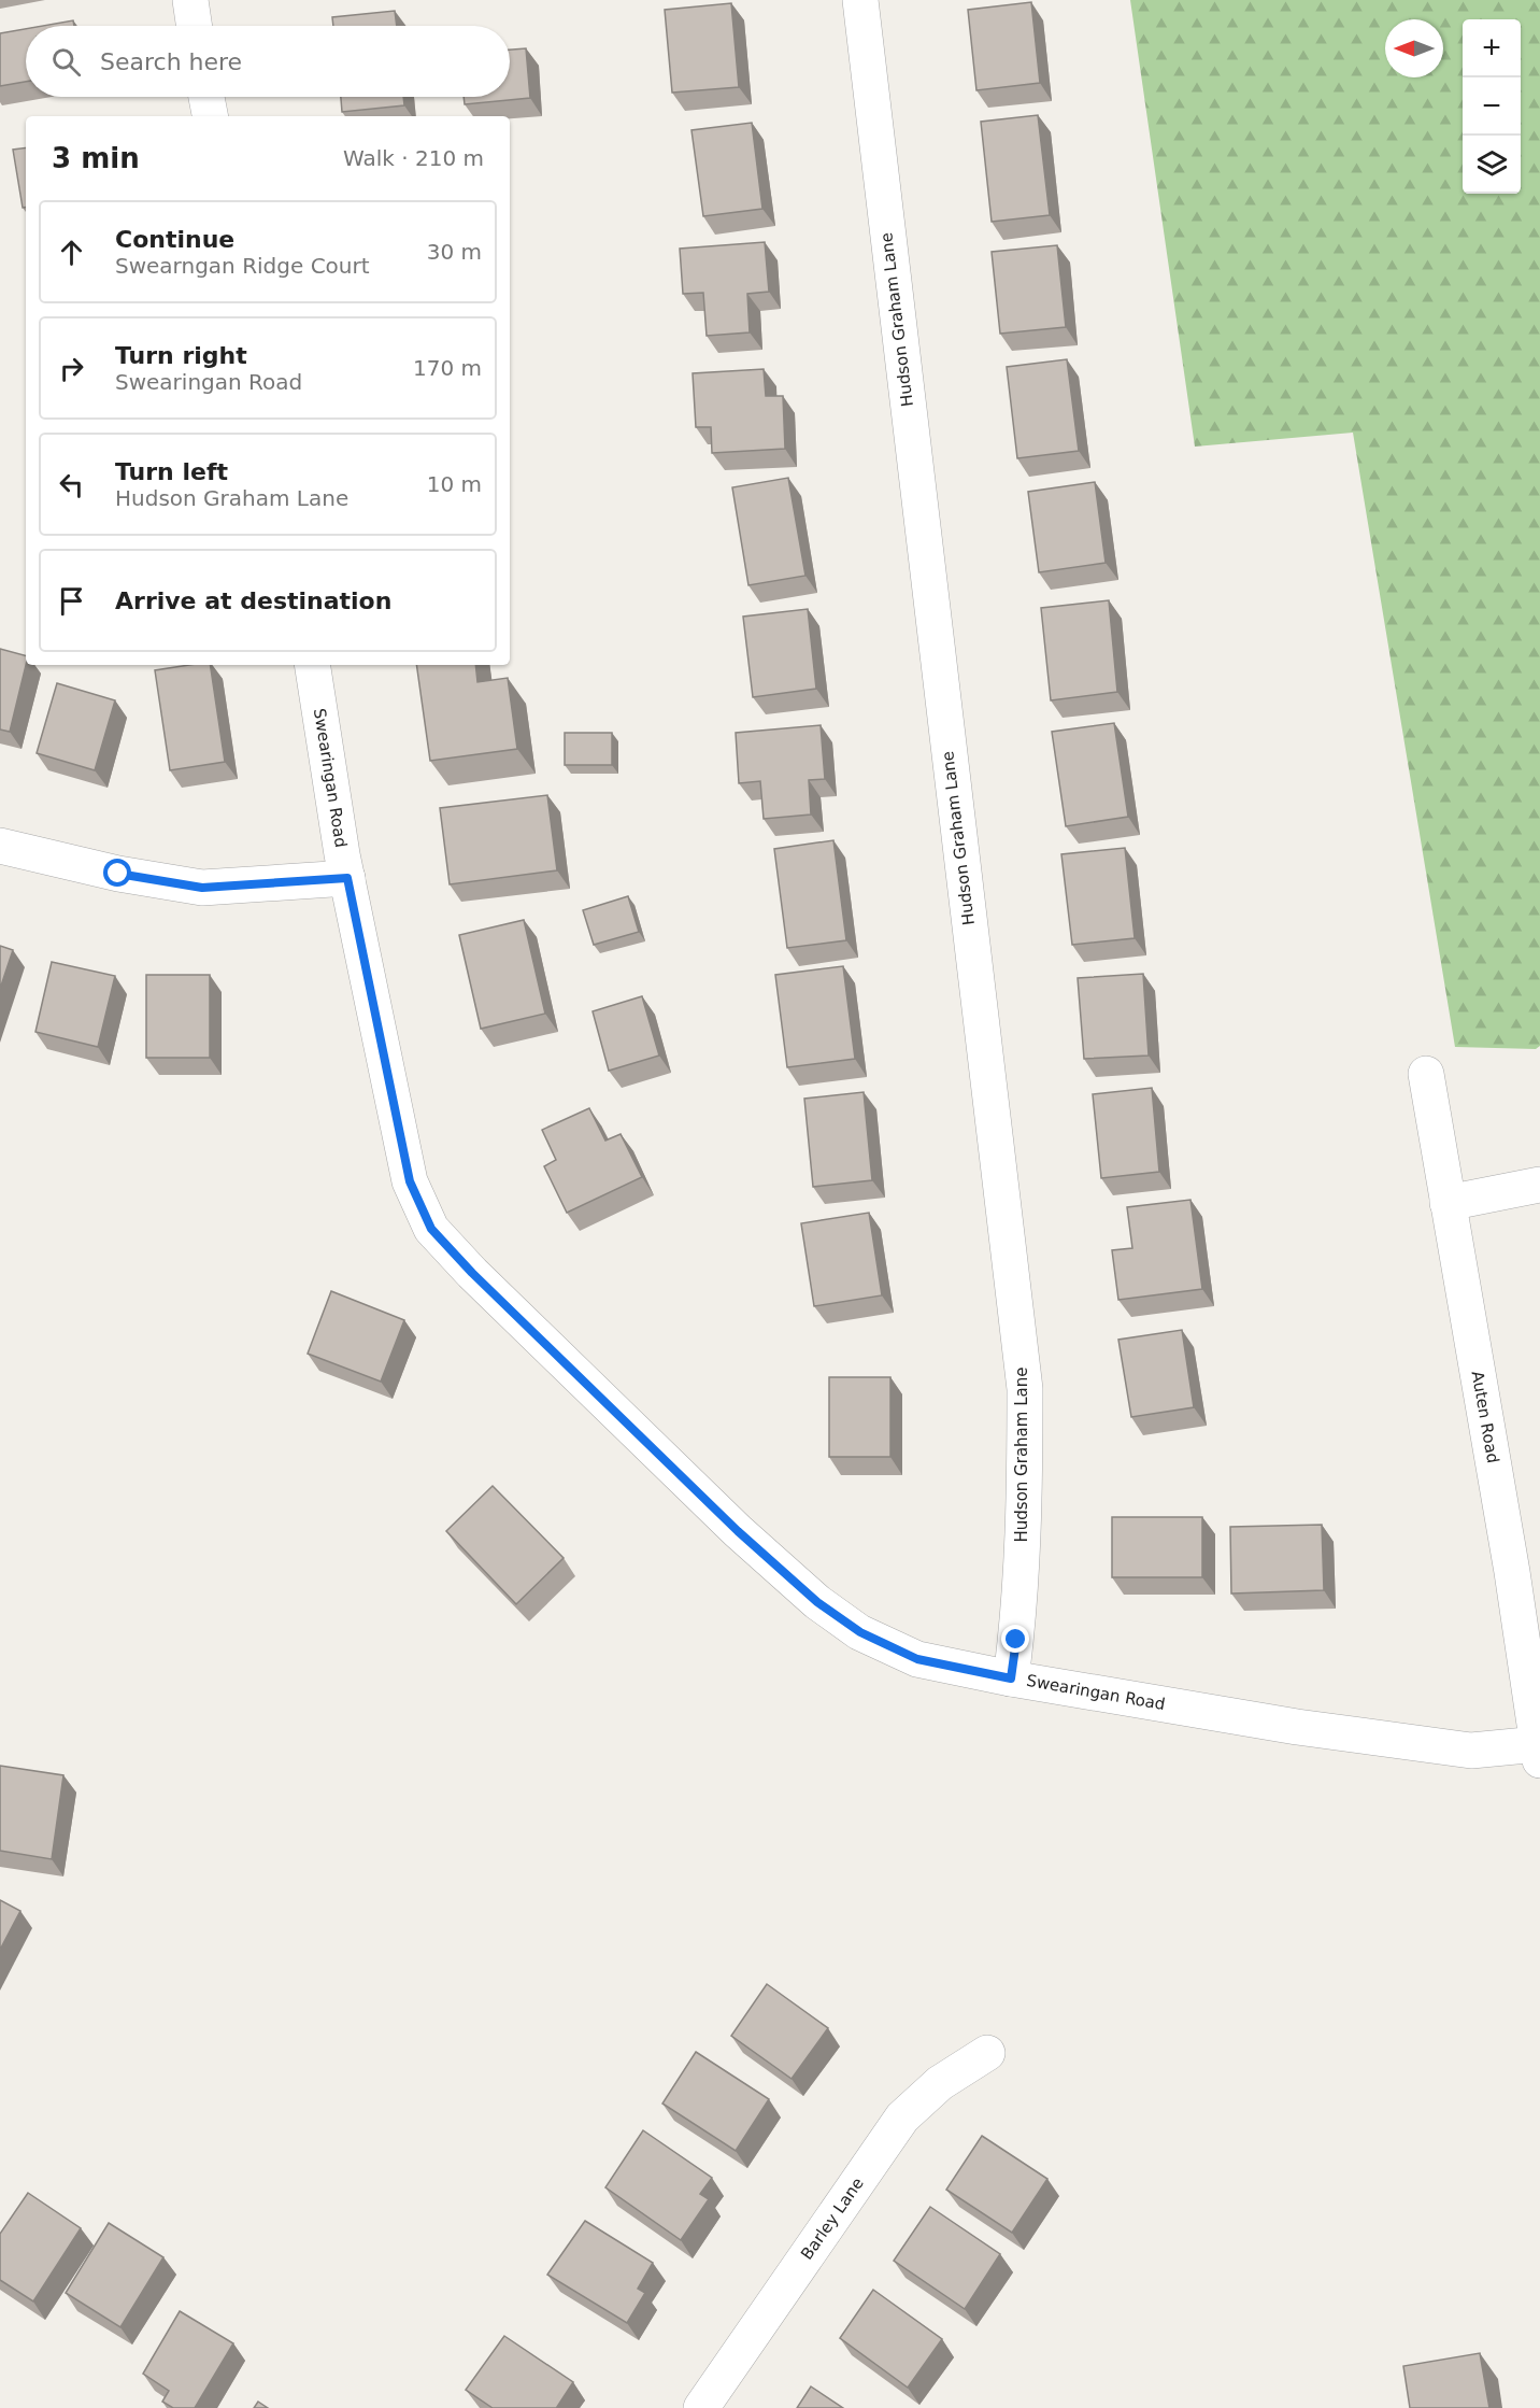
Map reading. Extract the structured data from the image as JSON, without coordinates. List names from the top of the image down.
{
  "streets": {
    "street": [
      "Hudson Graham Lane",
      "Swearingan Road",
      "Auten Road",
      "Barley Lane"
    ]
  },
  "crossings": [
    ["Hudson Graham Lane", "Swearingan Road"],
    ["Swearingan Road", "Auten Road"]
  ],
  "north": "left",
  "page": {
    "map_buttons": ["+", "−"],
    "search": "Search here",
    "heading": ["3 min", "Walk · 210 m"],
    "list": [
      ["Continue", "Swearngan Ridge Court", "30 m"],
      ["Turn right", "Swearingan Road", "170 m"],
      ["Turn left", "Hudson Graham Lane", "10 m"],
      "Arrive at destination"
    ]
  }
}
